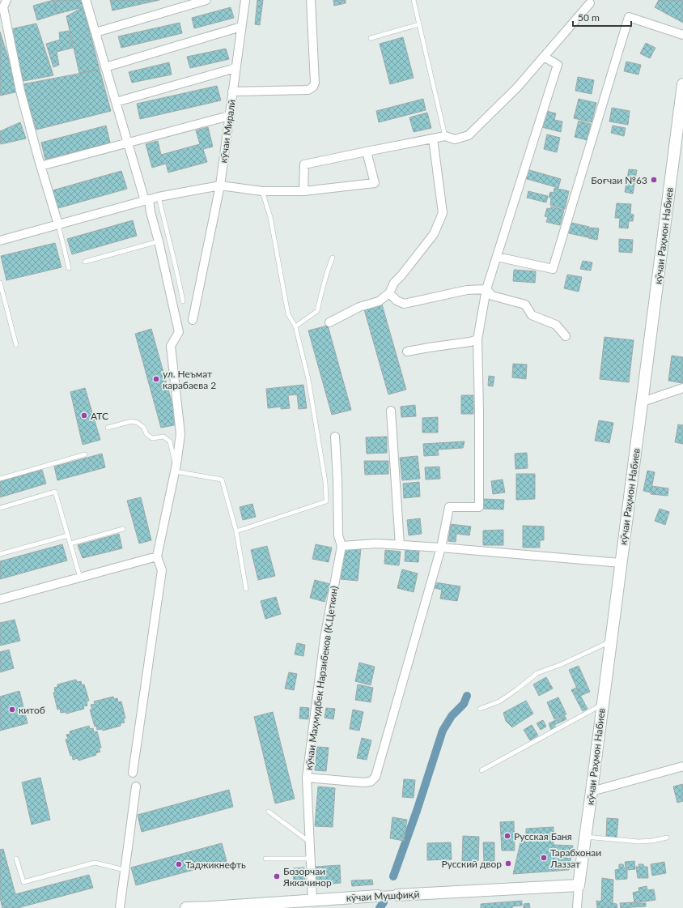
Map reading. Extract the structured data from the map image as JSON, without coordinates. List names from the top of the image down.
{
  "streets": {
    "street": [
      "кӯчаи Миралӣ",
      "кӯчаи Раҳмон Набиев",
      "кӯчаи Маҳмудбек Нарзибеков (К.Цеткин)",
      "кӯчаи Мушфиқӣ"
    ]
  },
  "crossings": [
    ["кӯчаи Раҳмон Набиев", "кӯчаи Мушфиқӣ"],
    ["кӯчаи Маҳмудбек Нарзибеков (К.Цеткин)", "кӯчаи Мушфиқӣ"]
  ],
  "places": [
    "Боғчаи №63",
    "ул. Неъмат карабаева 2",
    "АТС",
    "китоб",
    "Русская Баня",
    "Тарабхонаи Лаззат",
    "Русский двор",
    "Таджикнефть",
    "Бозорчаи Яккачинор"
  ],
  "scale_bar": "50 m"
}
